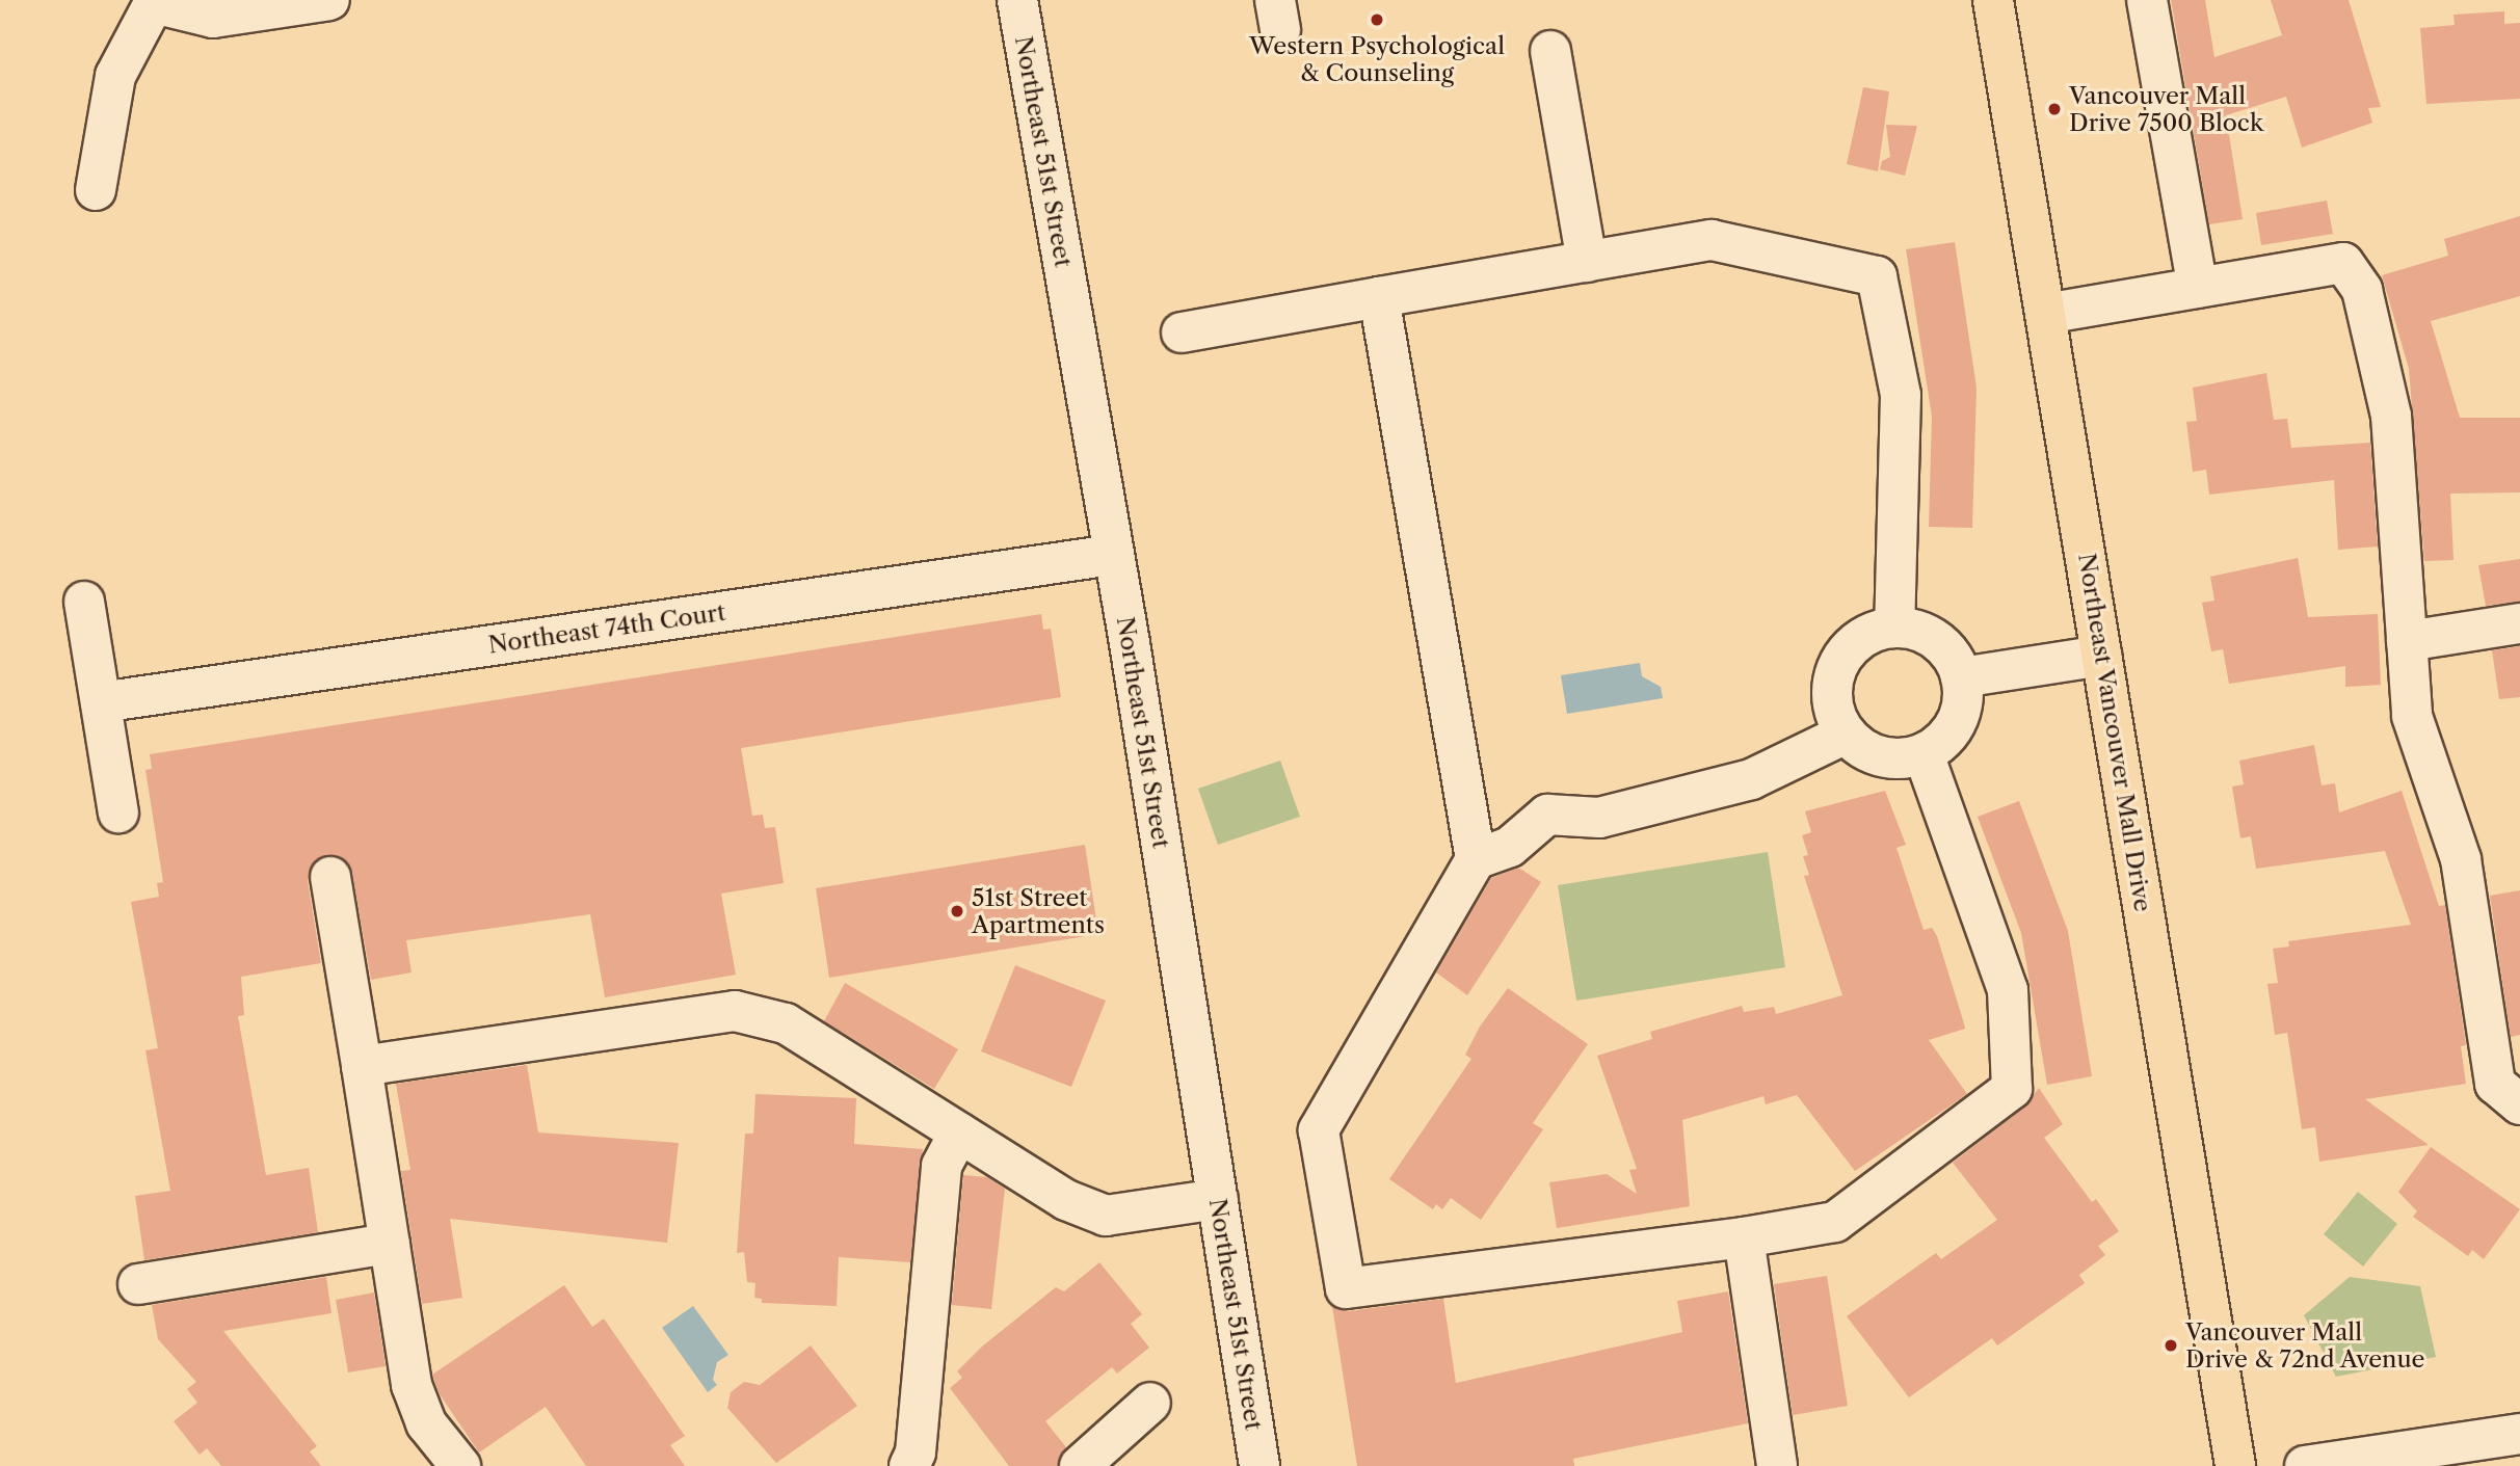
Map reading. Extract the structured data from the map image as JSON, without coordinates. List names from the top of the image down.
{
  "streets": {
    "main road": ["Northeast Vancouver Mall Drive"],
    "street": ["Northeast 51st Street", "Northeast 74th Court"]
  },
  "crossings": [
    ["Northeast 51st Street", "Northeast 74th Court"]
  ],
  "places": [
    "Western Psychological & Counseling",
    "Vancouver Mall Drive 7500 Block",
    "51st Street Apartments",
    "Vancouver Mall Drive & 72nd Avenue"
  ]
}
